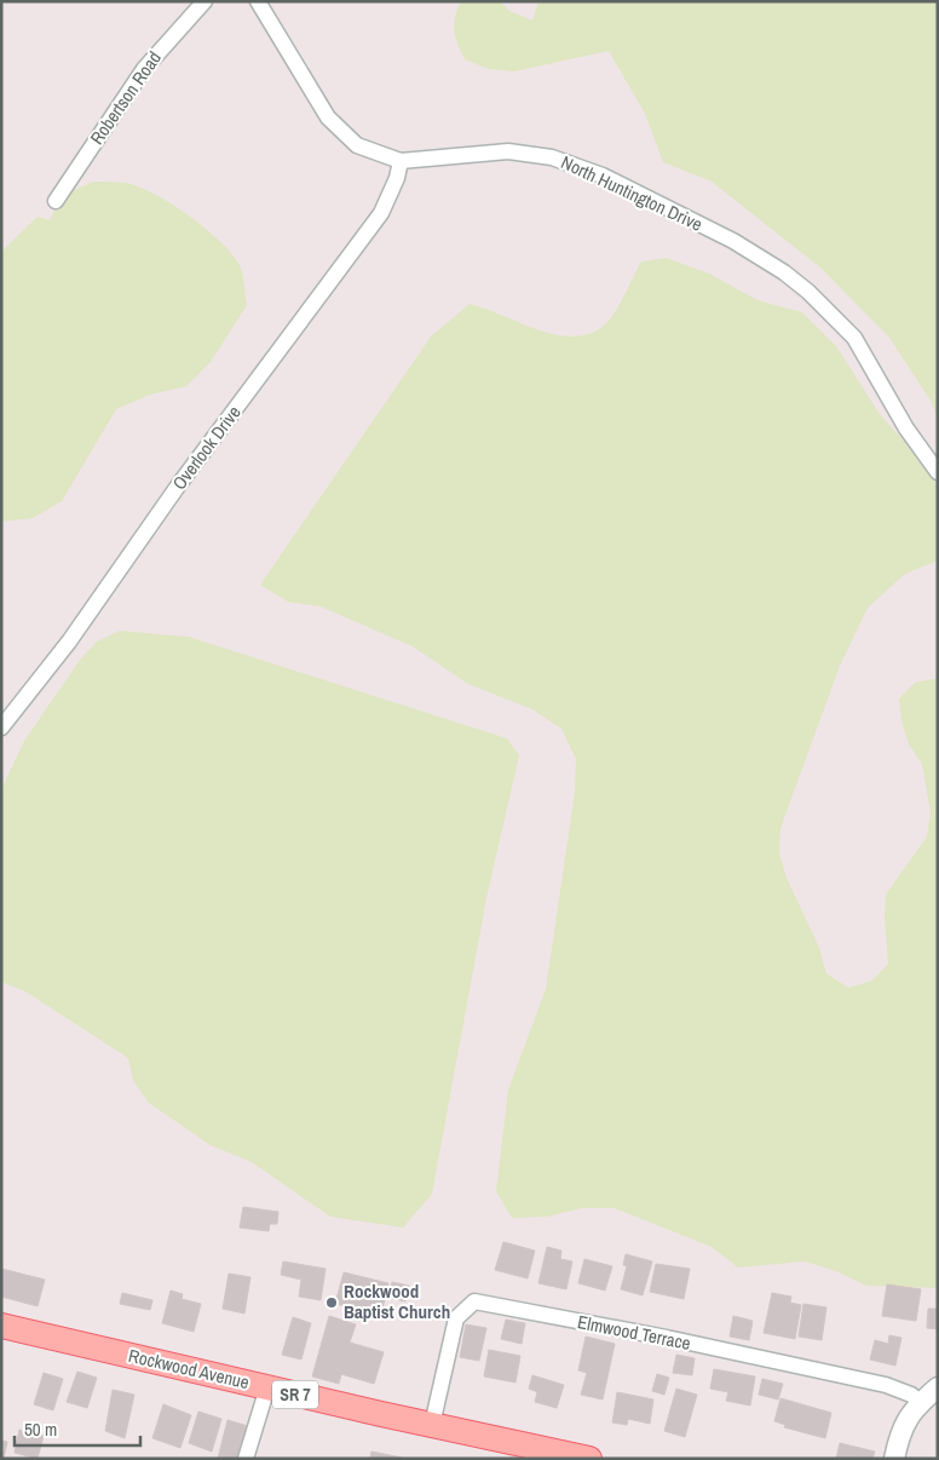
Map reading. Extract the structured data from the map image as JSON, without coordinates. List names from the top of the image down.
{
  "streets": {
    "main road": ["Rockwood Avenue", "SR 7"],
    "street": [
      "Robertson Road",
      "North Huntington Drive",
      "Overlook Drive",
      "Elmwood Terrace"
    ]
  },
  "crossings": [
    ["North Huntington Drive", "Overlook Drive"],
    ["Elmwood Terrace", "Rockwood Avenue"]
  ],
  "places": ["Rockwood Baptist Church"],
  "scale_bar": "50 m"
}
